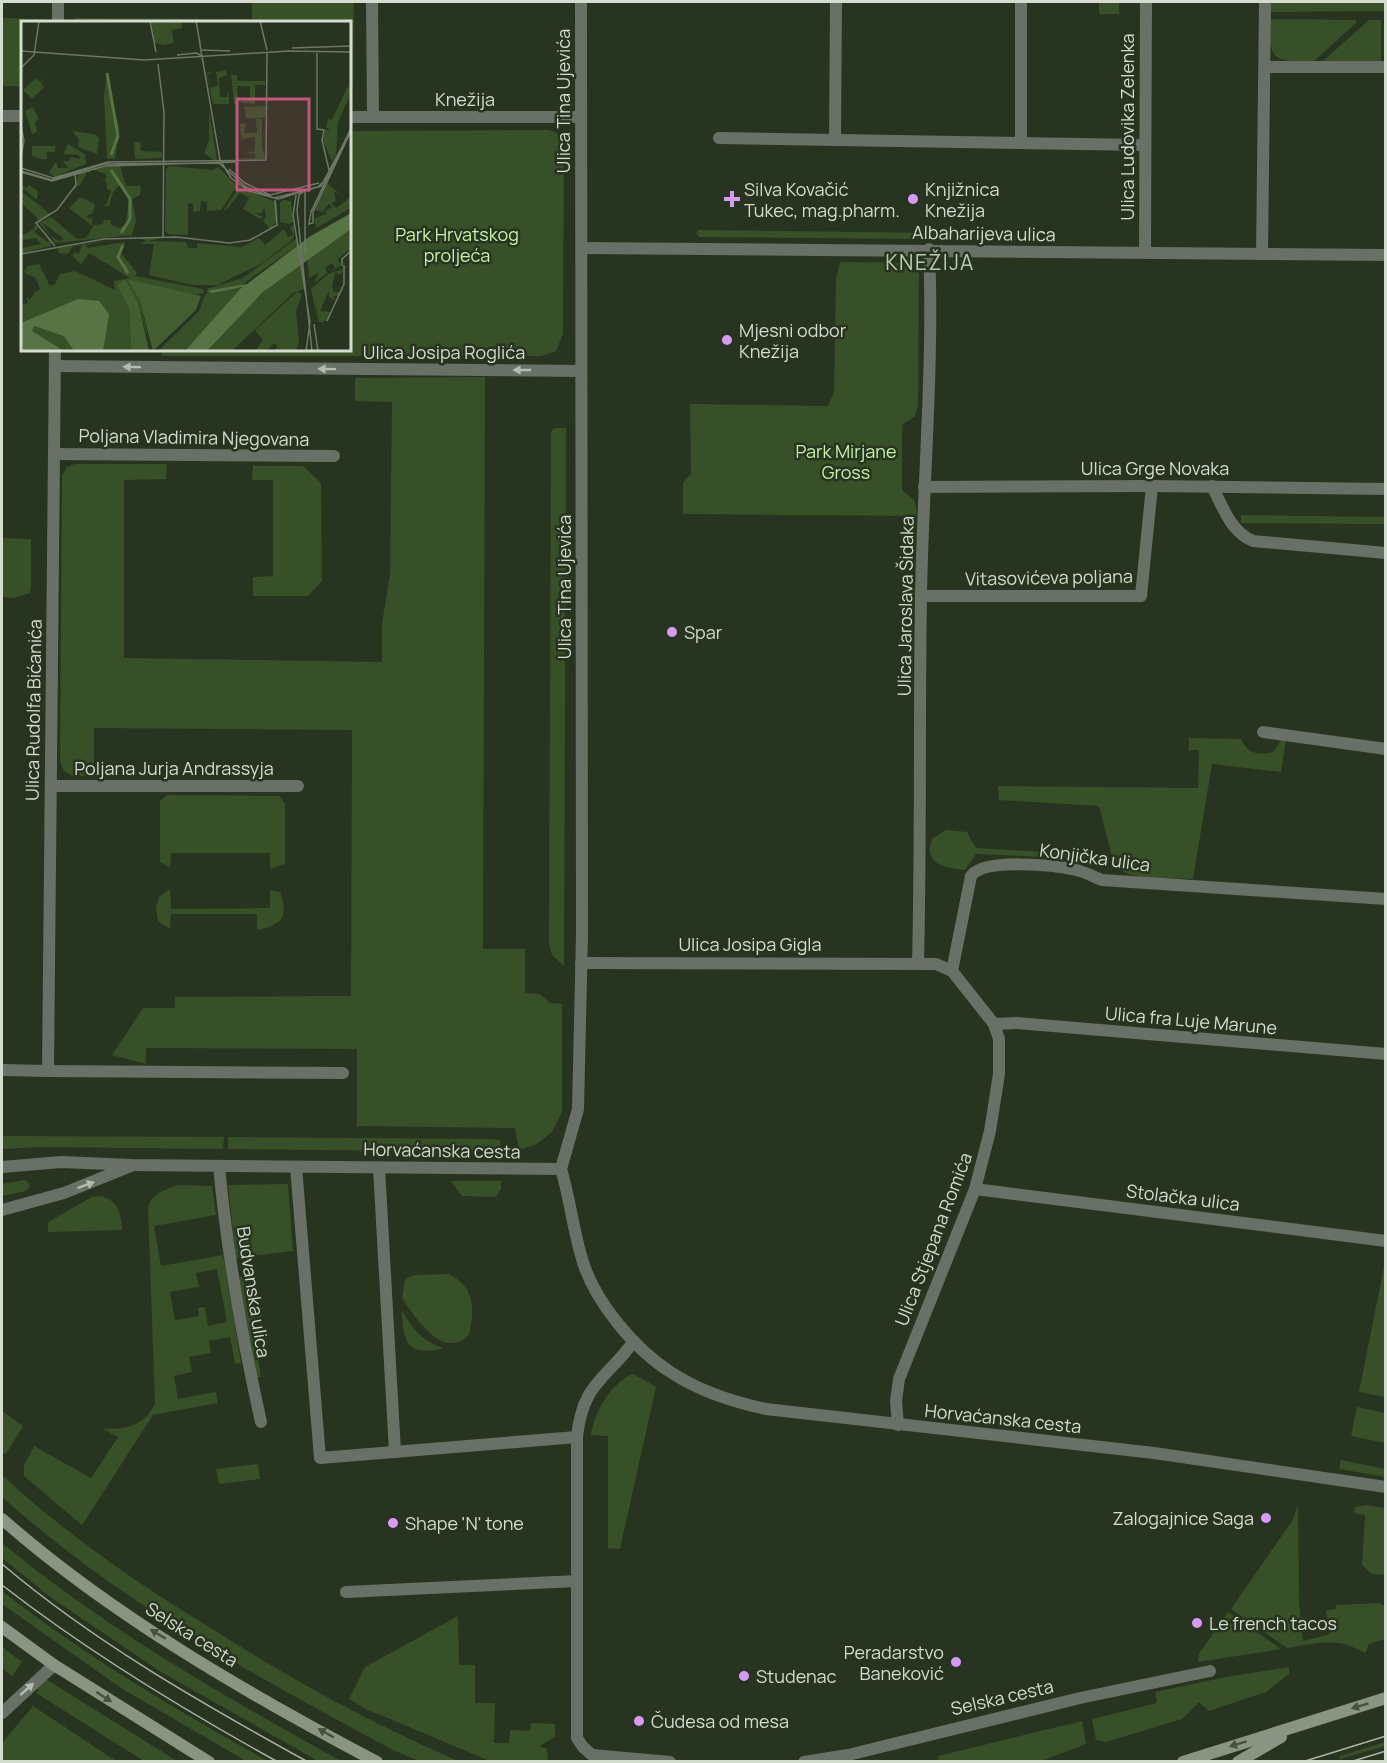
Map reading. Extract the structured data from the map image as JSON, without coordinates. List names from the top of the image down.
{
  "streets": {
    "main road": ["Selska cesta"],
    "street": [
      "Knežija",
      "Ulica Tina Ujevića",
      "Ulica Ludovika Zelenka",
      "Albaharijeva ulica",
      "Ulica Josipa Roglića",
      "Poljana Vladimira Njegovana",
      "Ulica Grge Novaka",
      "Vitasovićeva poljana",
      "Ulica Jaroslava Šidaka",
      "Ulica Rudolfa Bićanića",
      "Poljana Jurja Andrassyja",
      "Konjička ulica",
      "Ulica Josipa Gigla",
      "Ulica fra Luje Marune",
      "Horvaćanska cesta",
      "Stolačka ulica",
      "Ulica Stjepana Romića",
      "Budvanska ulica"
    ]
  },
  "crossings": [
    ["Knežija", "Ulica Tina Ujevića"],
    ["Ulica Tina Ujevića", "Albaharijeva ulica"],
    ["Ulica Tina Ujevića", "Ulica Josipa Roglića"],
    ["Ulica Tina Ujevića", "Ulica Josipa Gigla"],
    ["Ulica Tina Ujevića", "Horvaćanska cesta"],
    ["Ulica Ludovika Zelenka", "Albaharijeva ulica"],
    ["Albaharijeva ulica", "Ulica Jaroslava Šidaka"],
    ["Ulica Josipa Roglića", "Ulica Rudolfa Bićanića"],
    ["Poljana Vladimira Njegovana", "Ulica Rudolfa Bićanića"],
    ["Ulica Grge Novaka", "Vitasovićeva poljana"],
    ["Ulica Grge Novaka", "Ulica Jaroslava Šidaka"],
    ["Vitasovićeva poljana", "Ulica Jaroslava Šidaka"],
    ["Ulica Jaroslava Šidaka", "Ulica Josipa Gigla"],
    ["Ulica Rudolfa Bićanića", "Poljana Jurja Andrassyja"],
    ["Konjička ulica", "Ulica Stjepana Romića"],
    ["Ulica fra Luje Marune", "Ulica Stjepana Romića"],
    ["Horvaćanska cesta", "Ulica Stjepana Romića"],
    ["Horvaćanska cesta", "Budvanska ulica"],
    ["Stolačka ulica", "Ulica Stjepana Romića"]
  ],
  "one_way": ["Ulica Josipa Roglića"],
  "districts": ["KNEŽIJA"],
  "parks": ["Park Hrvatskog proljeća", "Park Mirjane Gross"],
  "places": {
    "health": ["Silva Kovačić Tukec, mag.pharm."],
    "other": [
      "Knjižnica Knežija",
      "Mjesni odbor Knežija",
      "Spar",
      "Zalogajnice Saga",
      "Shape 'N' tone",
      "Le french tacos",
      "Peradarstvo Baneković",
      "Studenac",
      "Čudesa od mesa"
    ]
  }
}
